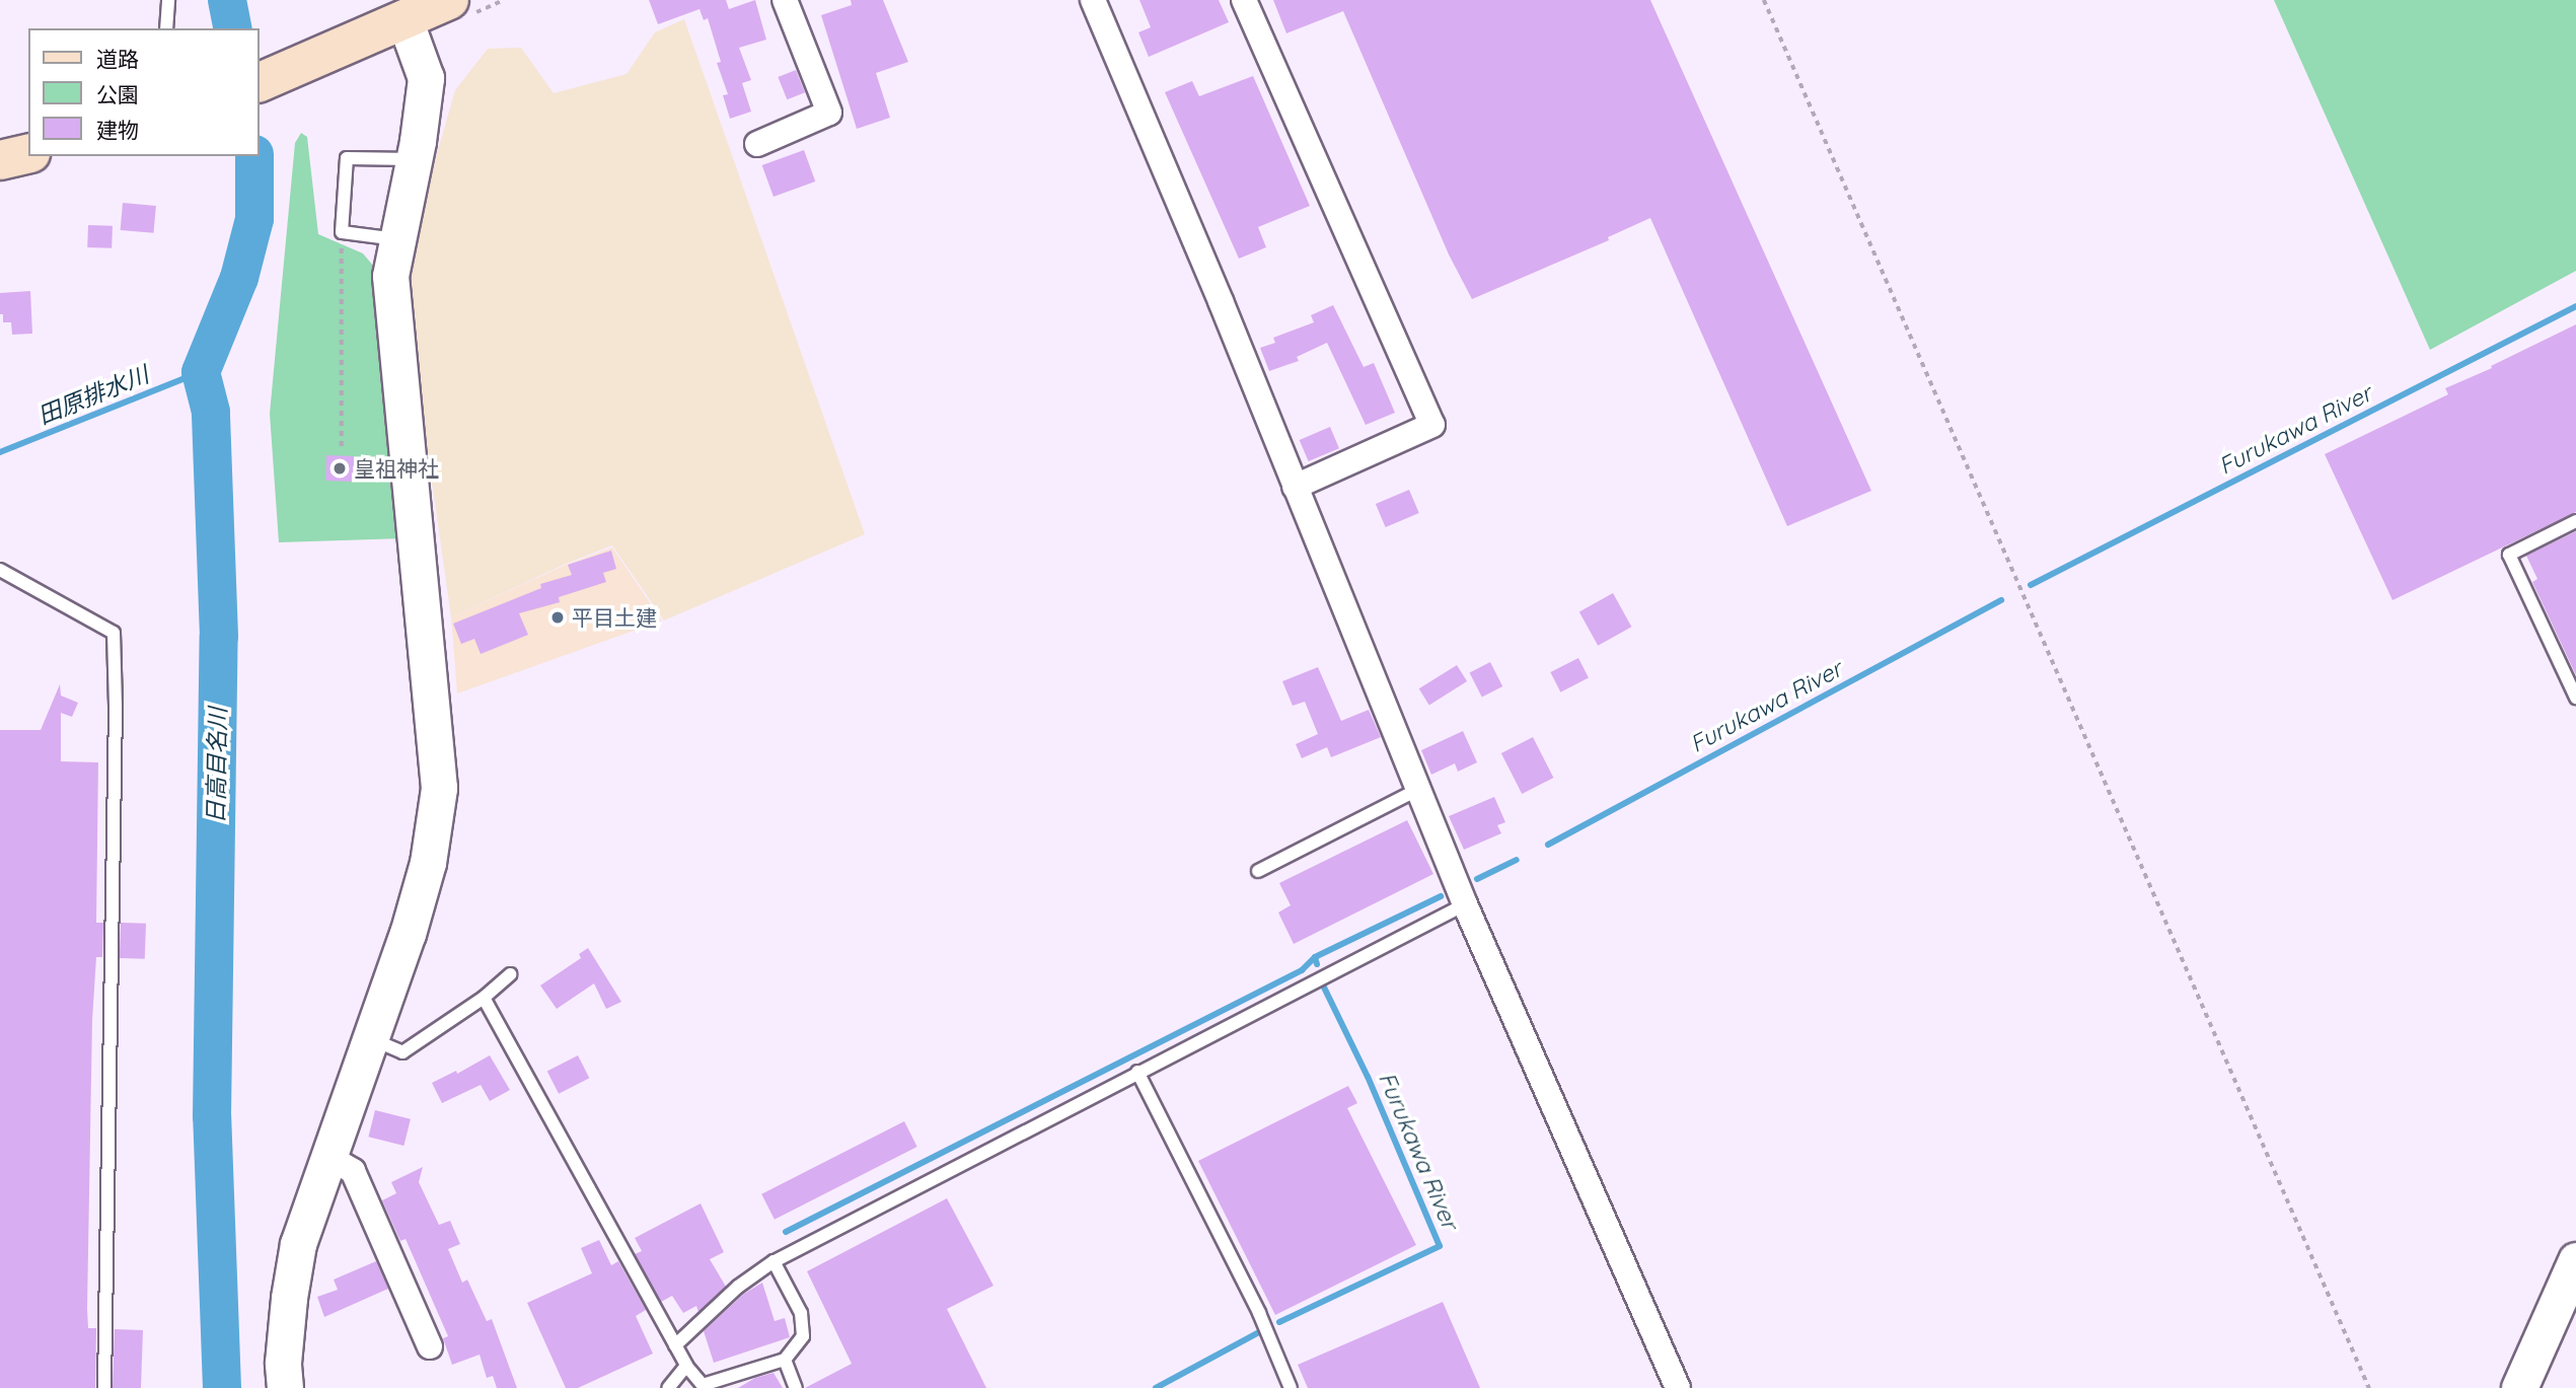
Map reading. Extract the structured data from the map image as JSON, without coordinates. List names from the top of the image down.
{
  "water": ["田原排水川", "Furukawa River", "日高目名川"],
  "places": ["皇祖神社", "平目土建"],
  "legend": ["道路", "公園", "建物"]
}
